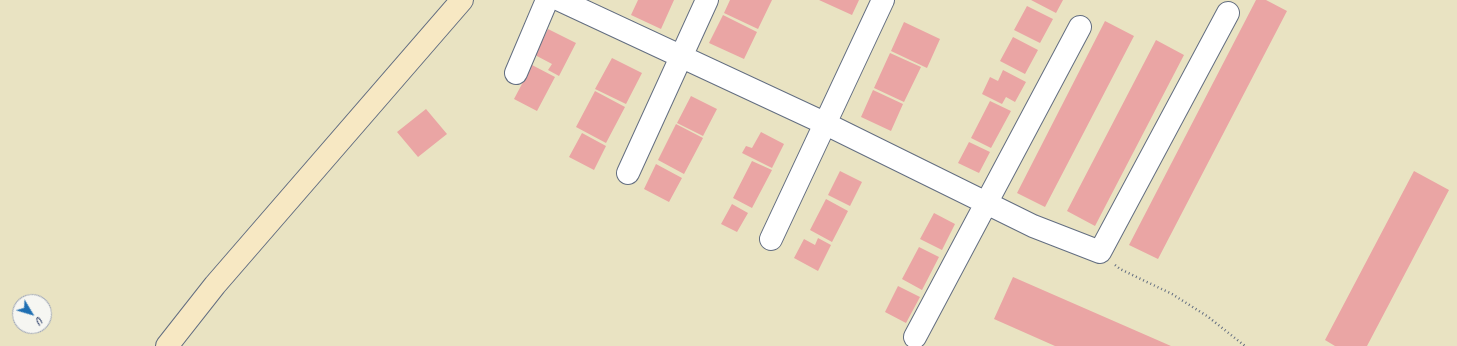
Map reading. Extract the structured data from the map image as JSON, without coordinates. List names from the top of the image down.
{
  "north": "bottom right"
}
